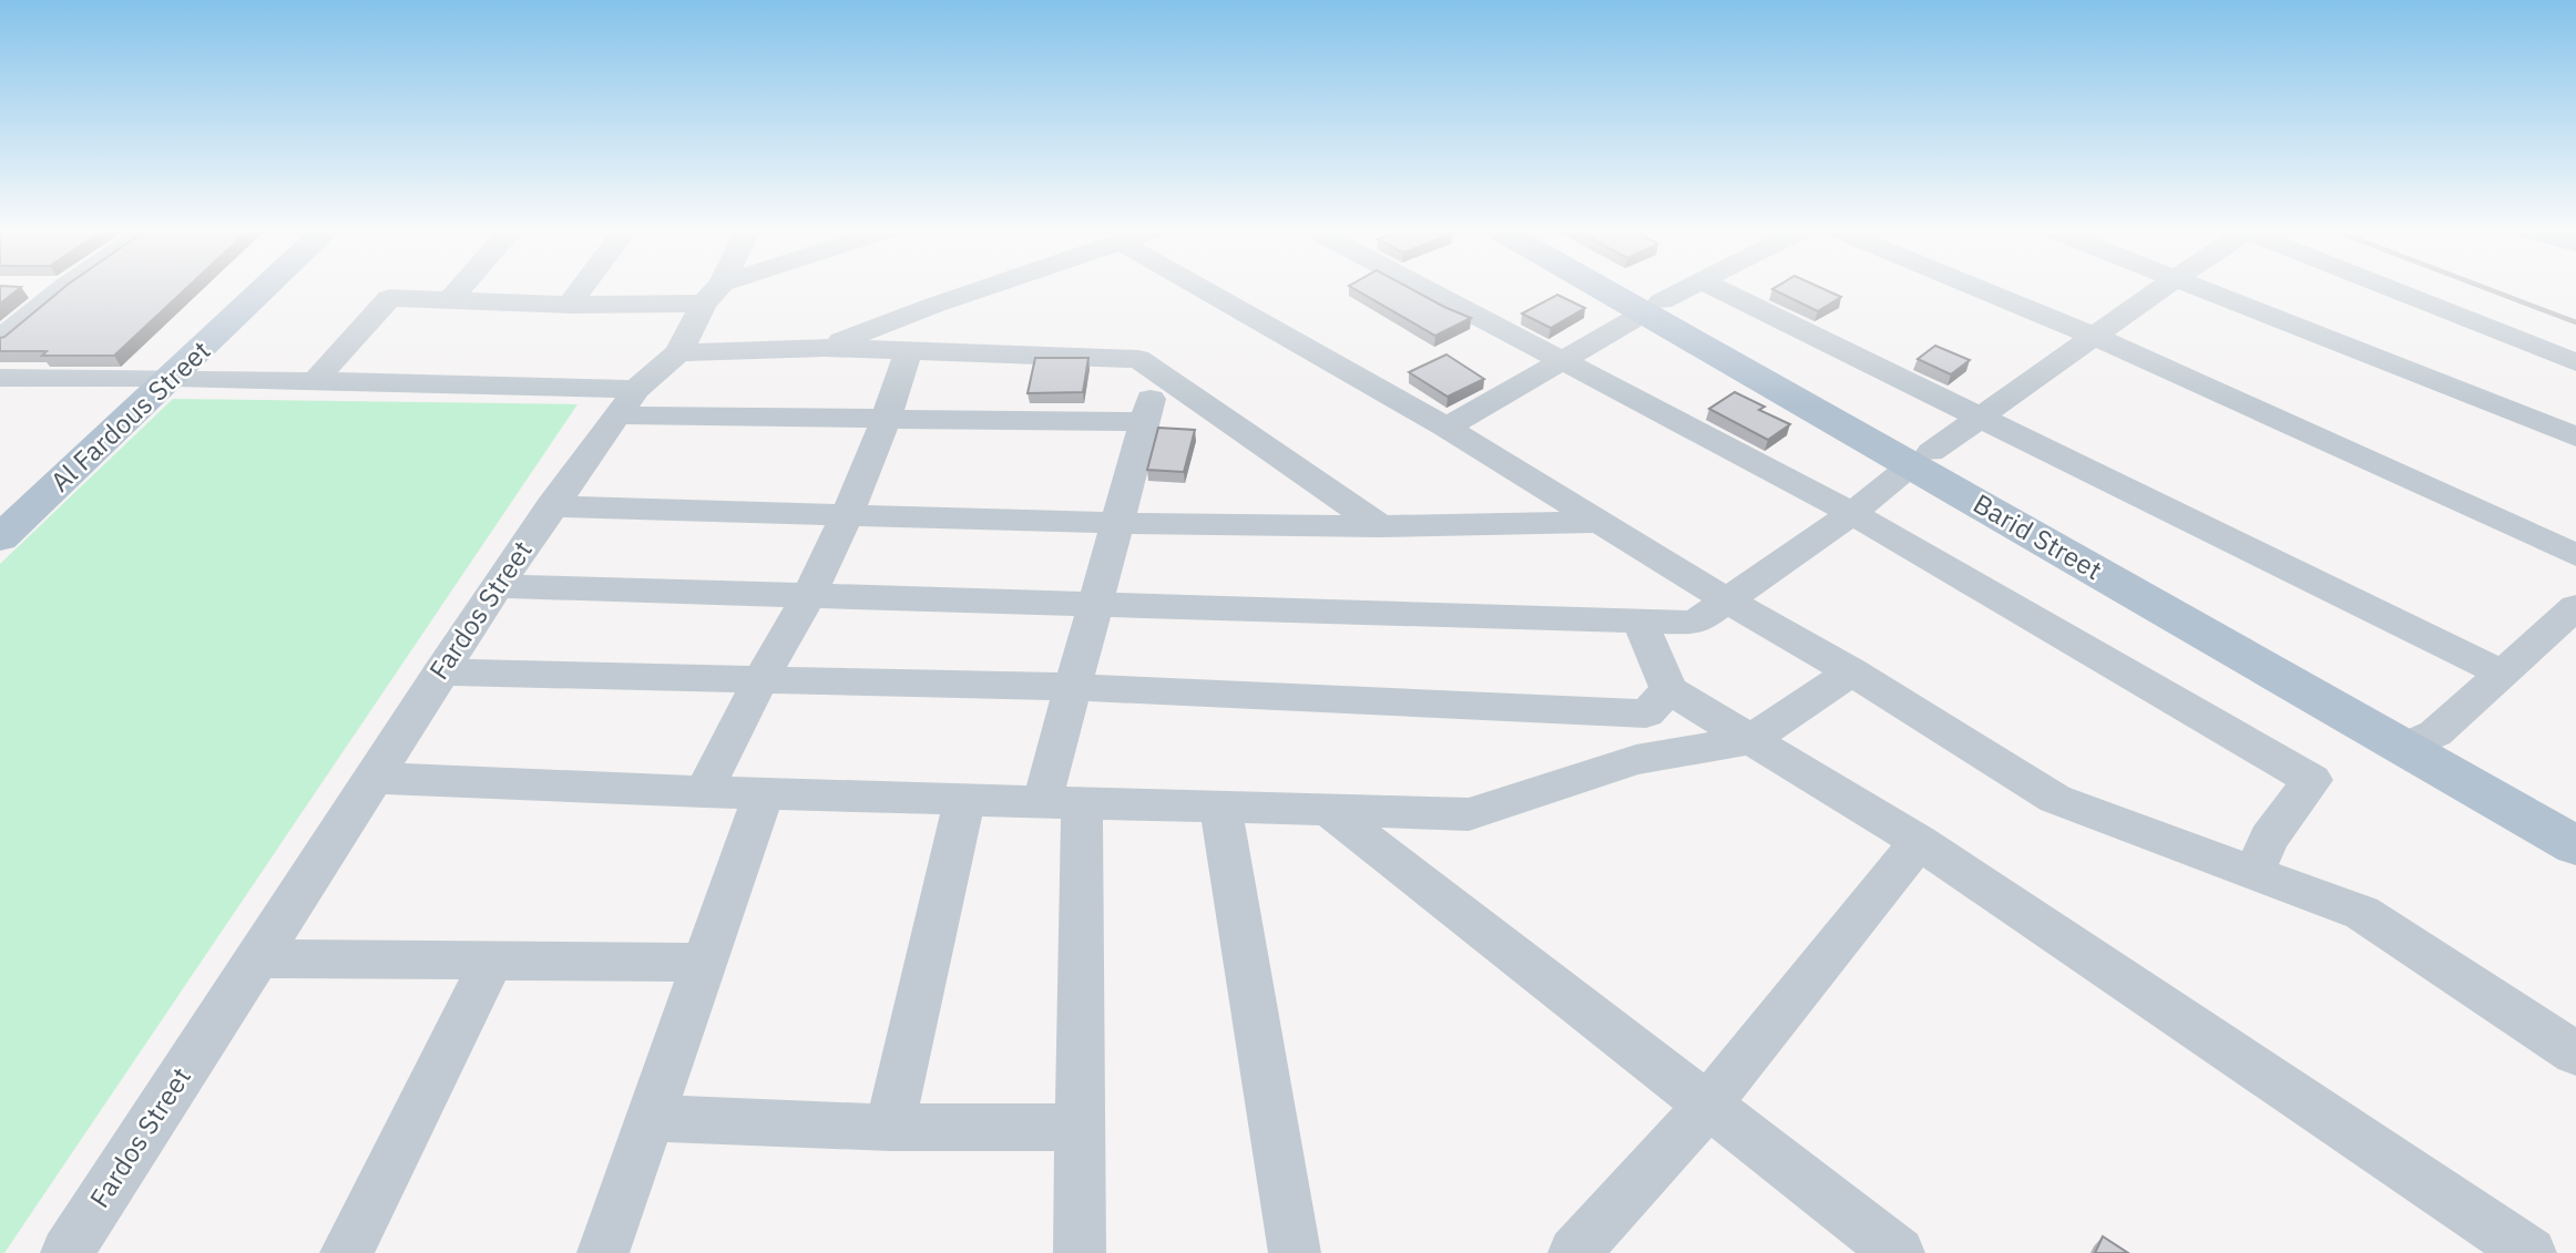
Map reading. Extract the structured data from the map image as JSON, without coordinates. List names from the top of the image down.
{
  "streets": {
    "main road": ["Al Fardous Street", "Barid Street"],
    "street": ["Fardos Street"]
  }
}
